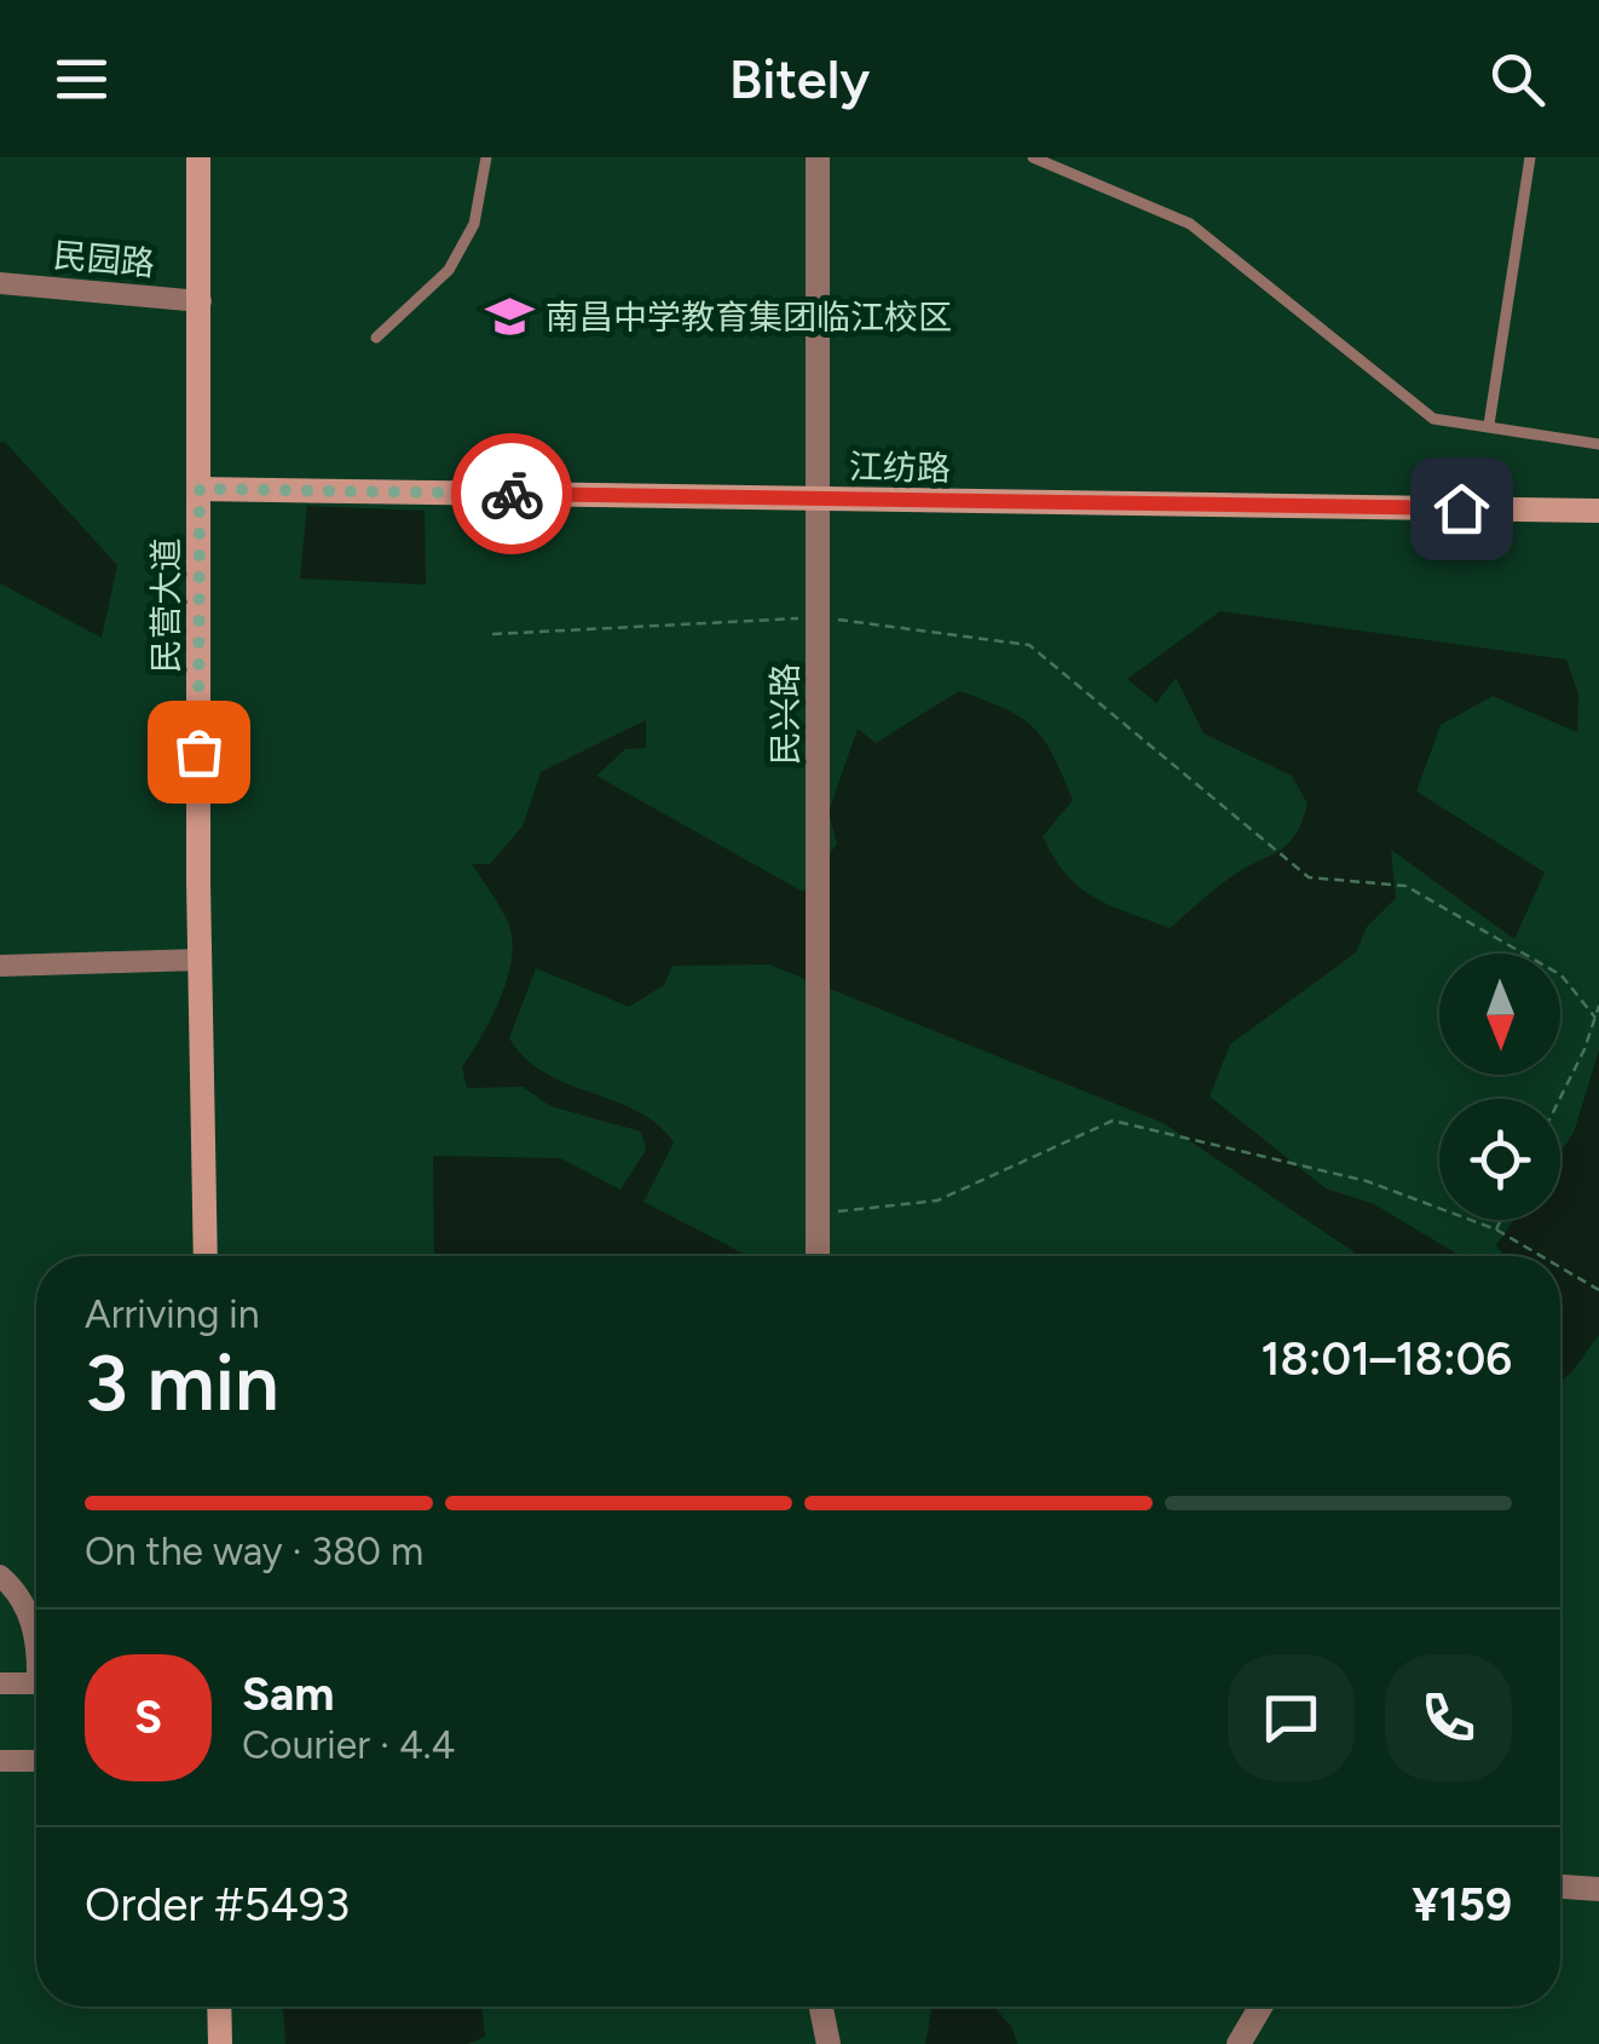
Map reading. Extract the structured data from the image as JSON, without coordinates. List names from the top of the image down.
{
  "streets": {
    "main road": ["江纺路", "民营大道"],
    "street": ["民园路", "民兴路"]
  },
  "crossings": [
    ["民园路", "民营大道"],
    ["江纺路", "民营大道"],
    ["江纺路", "民兴路"]
  ],
  "places": {
    "school or university": ["南昌中学教育集团临江校区"]
  },
  "north": "bottom",
  "page": {
    "header": "Bitely",
    "heading": ["3 min", "Arriving in", "18:01–18:06"],
    "panel": [
      "Sam",
      "Courier · 4.4",
      "Order #5493",
      "¥159"
    ],
    "bar": "On the way · 380 m",
    "round": "S"
  }
}
